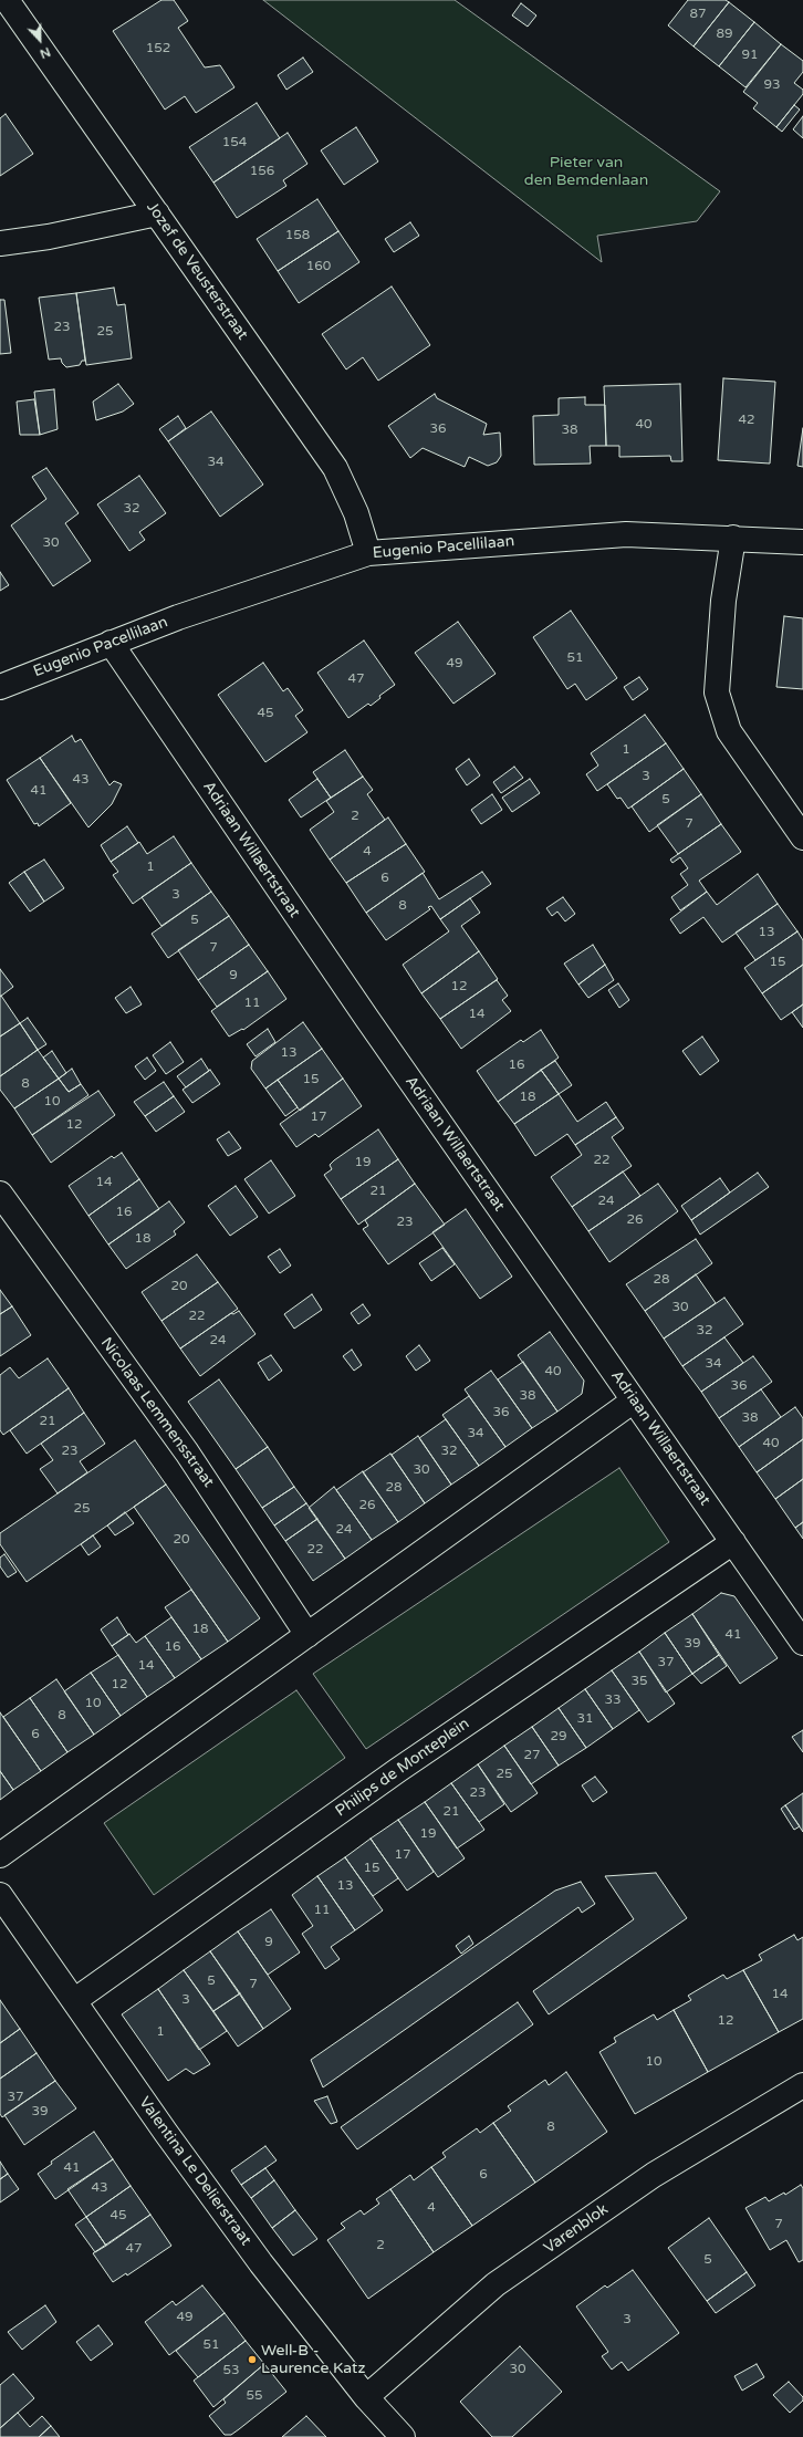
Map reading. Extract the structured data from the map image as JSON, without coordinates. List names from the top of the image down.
{
  "streets": {
    "street": [
      "Jozef de Veusterstraat",
      "Eugenio Pacellilaan",
      "Adriaan Willaertstraat",
      "Nicolaas Lemmensstraat",
      "Philips de Monteplein",
      "Valentina Le Delierstraat",
      "Varenblok"
    ]
  },
  "crossings": [
    ["Jozef de Veusterstraat", "Eugenio Pacellilaan"],
    ["Eugenio Pacellilaan", "Adriaan Willaertstraat"],
    ["Adriaan Willaertstraat", "Philips de Monteplein"],
    ["Philips de Monteplein", "Valentina Le Delierstraat"],
    ["Valentina Le Delierstraat", "Varenblok"]
  ],
  "parks": ["Pieter van den Bemdenlaan"],
  "places": ["Well-B - Laurence Katz"],
  "house_numbers": [
    "87",
    "89",
    "152",
    "91",
    "93",
    "154",
    "156",
    "158",
    "160",
    "23",
    "25",
    "42",
    "40",
    "36",
    "38",
    "34",
    "32",
    "30",
    "51",
    "49",
    "47",
    "45",
    "1",
    "3",
    "43",
    "41",
    "5",
    "2",
    "7",
    "4",
    "1",
    "6",
    "3",
    "8",
    "5",
    "13",
    "7",
    "15",
    "9",
    "12",
    "11",
    "14",
    "13",
    "16",
    "15",
    "8",
    "18",
    "10",
    "17",
    "12",
    "22",
    "19",
    "14",
    "21",
    "24",
    "16",
    "26",
    "23",
    "18",
    "28",
    "20",
    "30",
    "22",
    "32",
    "24",
    "34",
    "40",
    "36",
    "38",
    "36",
    "38",
    "21",
    "34",
    "40",
    "23",
    "32",
    "30",
    "28",
    "26",
    "25",
    "24",
    "20",
    "22",
    "18",
    "41",
    "39",
    "16",
    "37",
    "14",
    "35",
    "12",
    "33",
    "10",
    "8",
    "31",
    "6",
    "29",
    "27",
    "25",
    "23",
    "21",
    "19",
    "17",
    "15",
    "13",
    "11",
    "9",
    "5",
    "7",
    "14",
    "3",
    "12",
    "1",
    "10",
    "37",
    "39",
    "8",
    "41",
    "6",
    "43",
    "4",
    "45",
    "7",
    "2",
    "47",
    "5",
    "49",
    "3",
    "51",
    "30",
    "53",
    "55"
  ],
  "north": "bottom"
}
